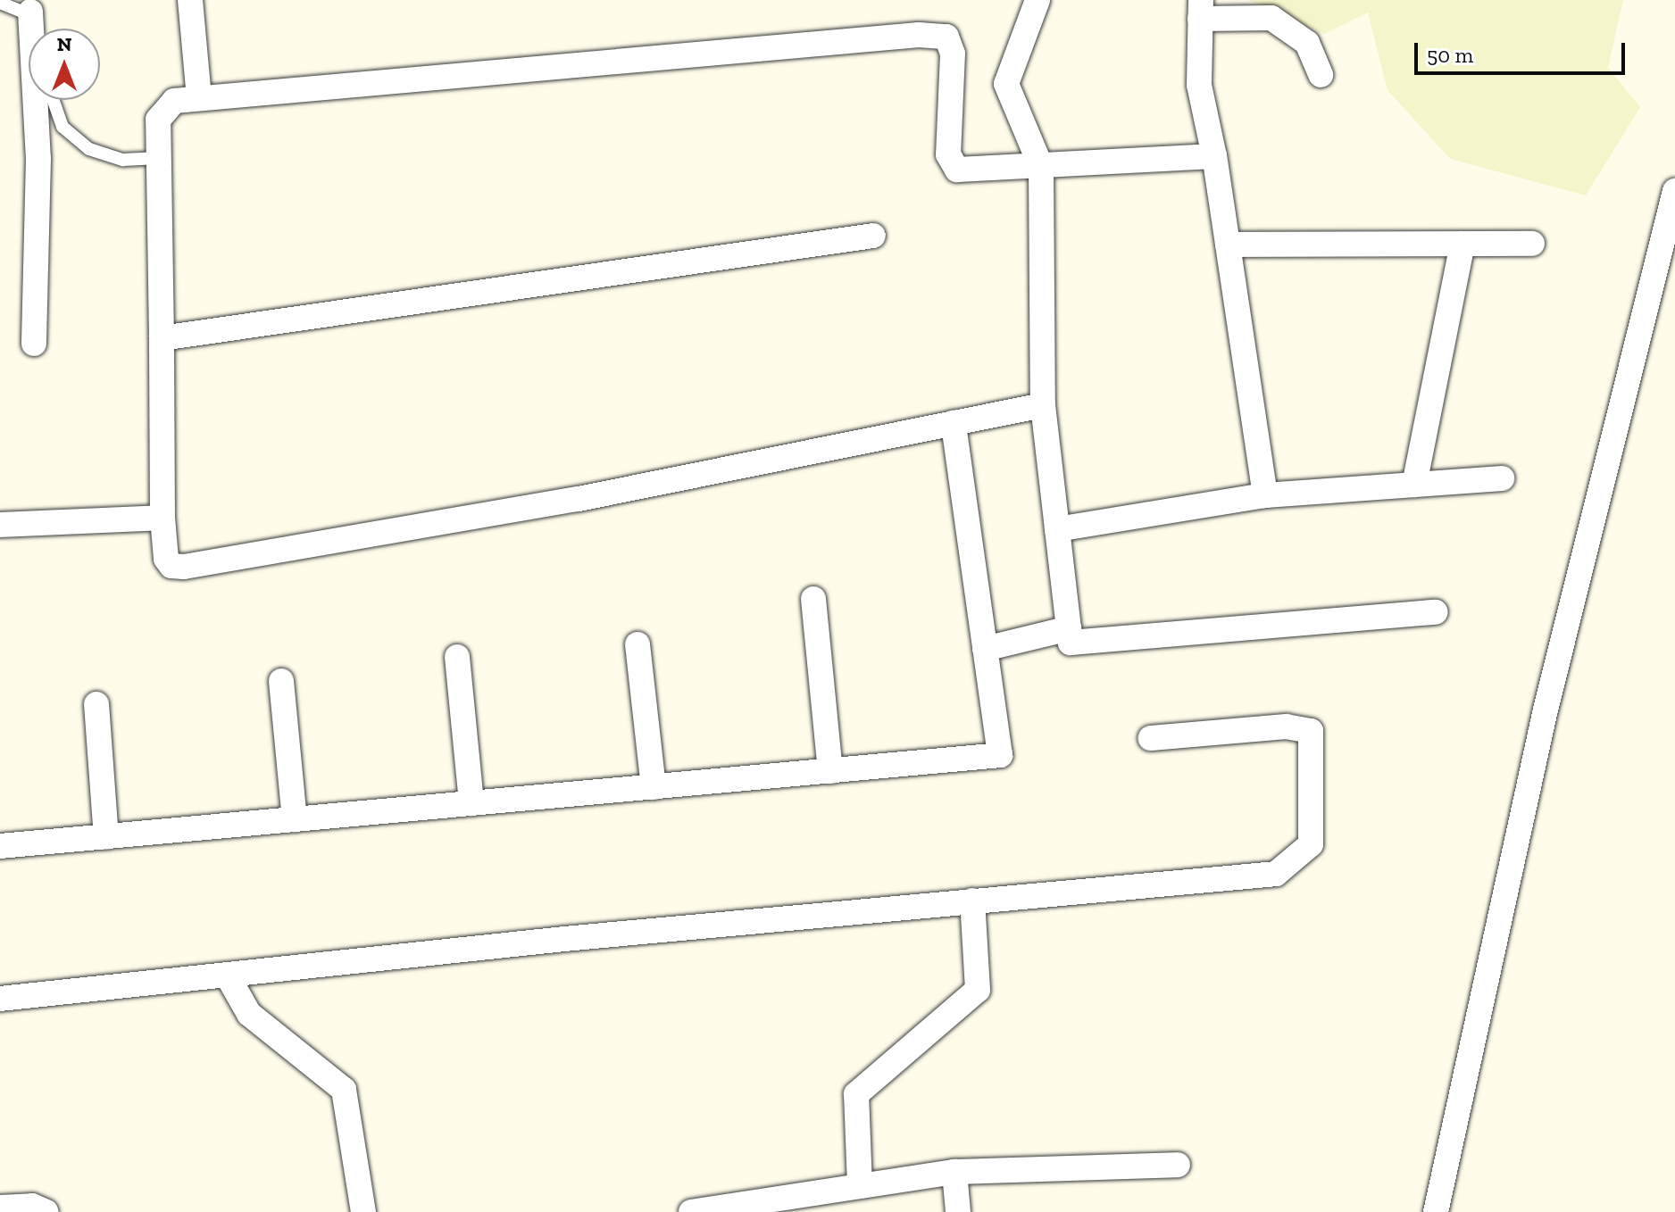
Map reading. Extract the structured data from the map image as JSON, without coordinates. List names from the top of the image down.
{
  "scale_bar": "50 m",
  "north": "top"
}
